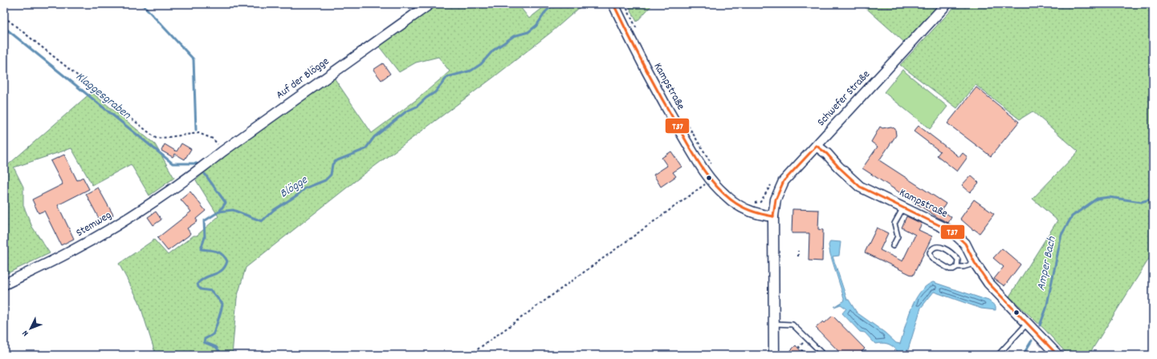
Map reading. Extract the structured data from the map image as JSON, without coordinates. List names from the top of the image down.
{
  "streets": {
    "street": [
      "Auf der Blögge",
      "Kampstraße",
      "Schwefer Straße",
      "Stemweg"
    ]
  },
  "crossings": [
    ["Auf der Blögge", "Stemweg"],
    ["Kampstraße", "Schwefer Straße"]
  ],
  "water": ["Klaggesgraben", "Blögge", "Amper Bach"],
  "lines": ["transit line T37"],
  "north": "bottom left"
}
